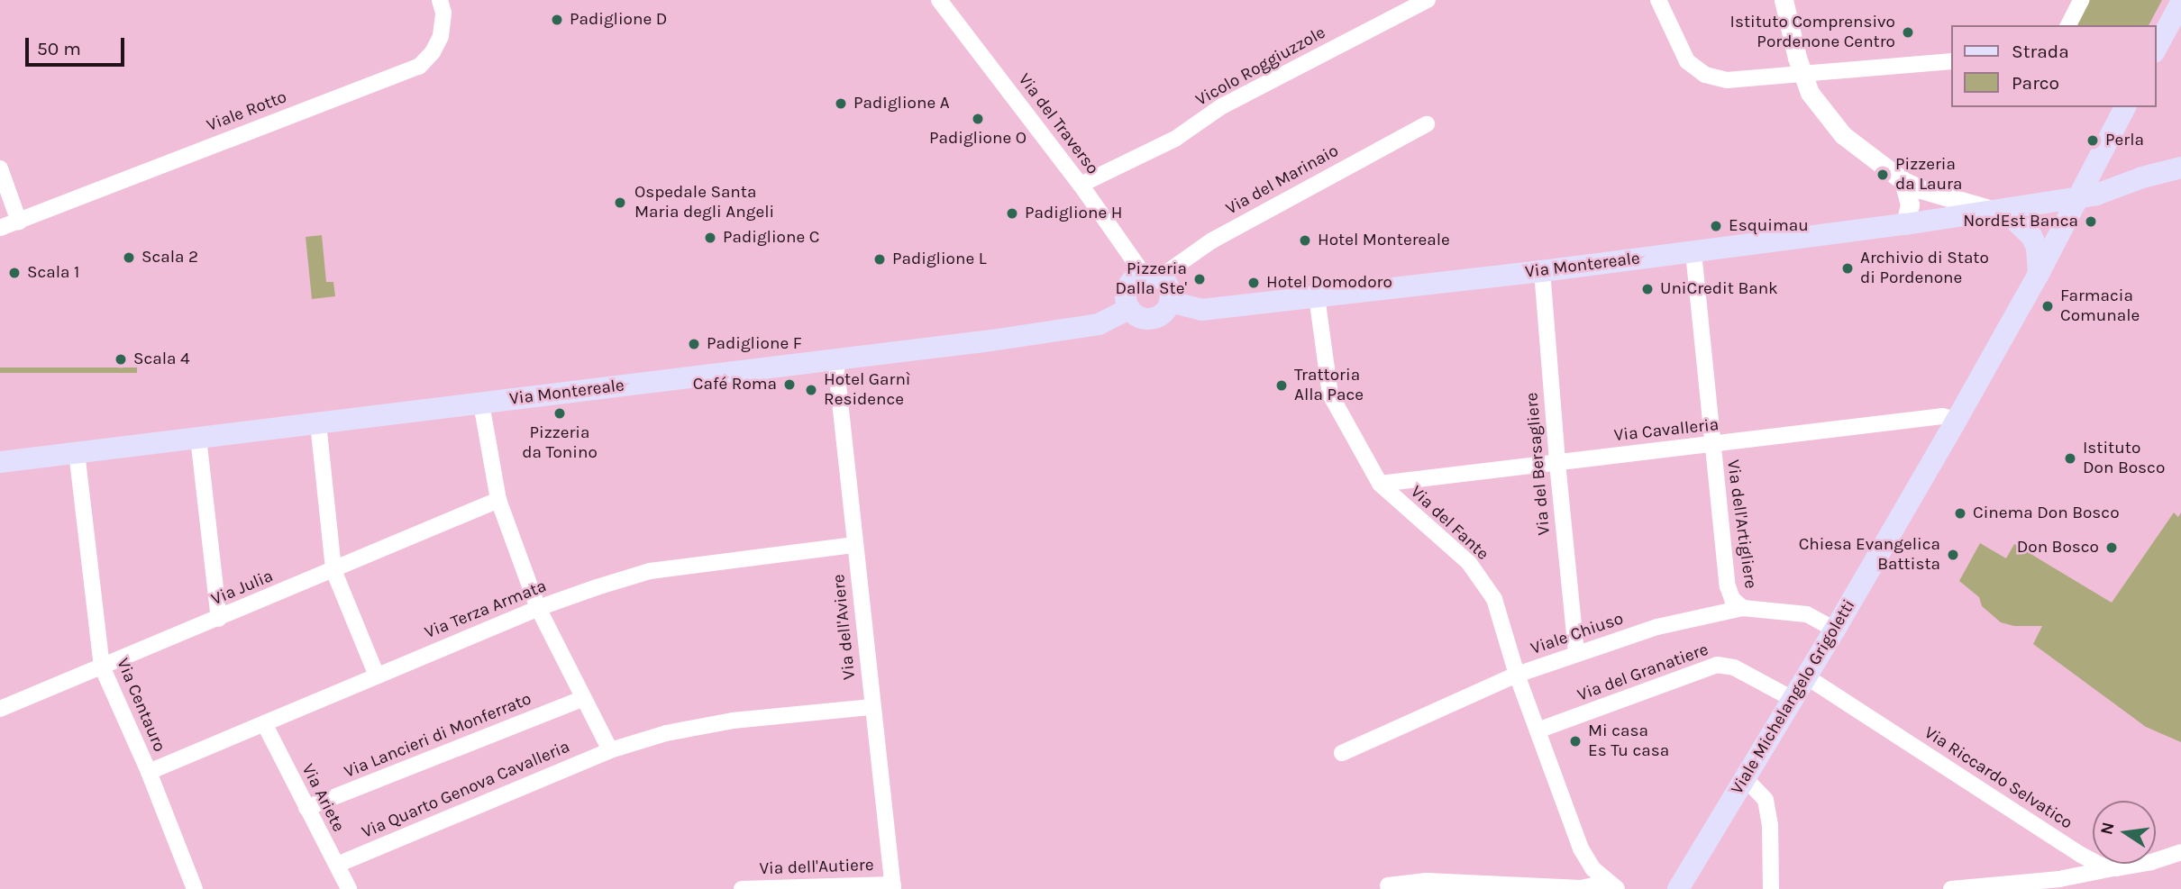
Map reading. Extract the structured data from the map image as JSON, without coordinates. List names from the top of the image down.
{
  "streets": {
    "main road": ["Via Montereale", "Viale Michelangelo Grigoletti"],
    "street": [
      "Vicolo Roggiuzzole",
      "Viale Rotto",
      "Via del Traverso",
      "Via del Marinaio",
      "Via Cavalleria",
      "Via del Bersagliere",
      "Via del Fante",
      "Via dell'Artigliere",
      "Via Julia",
      "Via Terza Armata",
      "Via dell'Aviere",
      "Viale Chiuso",
      "Via del Granatiere",
      "Via Centauro",
      "Via Lancieri di Monferrato",
      "Via Riccardo Selvatico",
      "Via Quarto Genova Cavalleria",
      "Via Ariete",
      "Via dell'Autiere"
    ]
  },
  "crossings": [
    ["Vicolo Roggiuzzole", "Via del Traverso"],
    ["Via del Traverso", "Via del Marinaio"],
    ["Via del Traverso", "Via Montereale"],
    ["Via del Marinaio", "Via Montereale"],
    ["Via Montereale", "Via del Bersagliere"],
    ["Via Montereale", "Via del Fante"],
    ["Via Montereale", "Via dell'Artigliere"],
    ["Via Montereale", "Via dell'Aviere"],
    ["Via Montereale", "Viale Michelangelo Grigoletti"],
    ["Via Montereale", "Via Centauro"],
    ["Via Cavalleria", "Via del Bersagliere"],
    ["Via Cavalleria", "Via del Fante"],
    ["Via Cavalleria", "Via dell'Artigliere"],
    ["Via Cavalleria", "Viale Michelangelo Grigoletti"],
    ["Via del Bersagliere", "Viale Chiuso"],
    ["Via del Fante", "Viale Chiuso"],
    ["Via del Fante", "Via del Granatiere"],
    ["Via dell'Artigliere", "Viale Chiuso"],
    ["Via Julia", "Via Centauro"],
    ["Via Terza Armata", "Via dell'Aviere"],
    ["Via Terza Armata", "Via Centauro"],
    ["Via Terza Armata", "Via Ariete"],
    ["Via dell'Aviere", "Via Quarto Genova Cavalleria"],
    ["Via dell'Aviere", "Via dell'Autiere"],
    ["Viale Chiuso", "Viale Michelangelo Grigoletti"],
    ["Via del Granatiere", "Viale Michelangelo Grigoletti"],
    ["Viale Michelangelo Grigoletti", "Via Riccardo Selvatico"],
    ["Via Lancieri di Monferrato", "Via Ariete"],
    ["Via Quarto Genova Cavalleria", "Via Ariete"]
  ],
  "places": [
    "Padiglione D",
    "Istituto Comprensivo Pordenone Centro",
    "Padiglione A",
    "Padiglione O",
    "Perla",
    "Pizzeria da Laura",
    "Ospedale Santa Maria degli Angeli",
    "Padiglione H",
    "NordEst Banca",
    "Esquimau",
    "Padiglione C",
    "Hotel Montereale",
    "Scala 2",
    "Padiglione L",
    "Archivio di Stato di Pordenone",
    "Scala 1",
    "Pizzeria Dalla Ste'",
    "Hotel Domodoro",
    "UniCredit Bank",
    "Farmacia Comunale",
    "Padiglione F",
    "Scala 4",
    "Café Roma",
    "Trattoria Alla Pace",
    "Hotel Garnì Residence",
    "Pizzeria da Tonino",
    "Istituto Don Bosco",
    "Cinema Don Bosco",
    "Don Bosco",
    "Chiesa Evangelica Battista",
    "Mi casa Es Tu casa"
  ],
  "legend": ["Strada", "Parco"],
  "scale_bar": "50 m",
  "north": "left"
}
